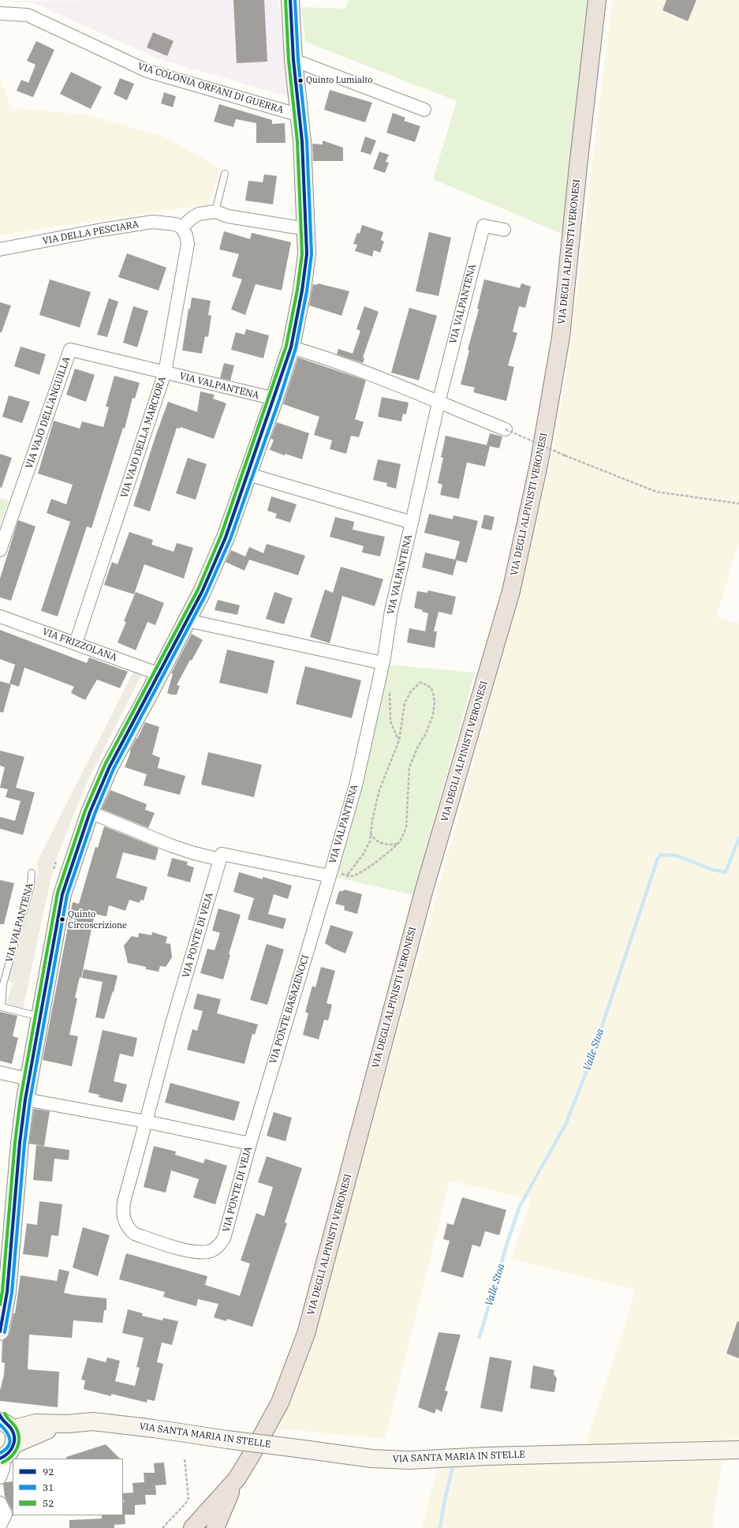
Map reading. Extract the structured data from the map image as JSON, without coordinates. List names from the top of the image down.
{
  "streets": {
    "highway": ["VIA DEGLI ALPINISTI VERONESI"],
    "street": [
      "VIA COLONIA ORFANI DI GUERRA",
      "VIA DELLA PESCIARA",
      "VIA VALPANTENA",
      "VIA VAJO DELL'ANGUILLA",
      "VIA VAJO DELLA MARCIORA",
      "VIA FRIZZOLANA",
      "VIA PONTE DI VEJA",
      "VIA PONTE BASAZENOCI",
      "VIA SANTA MARIA IN STELLE"
    ]
  },
  "crossings": [
    ["VIA DELLA PESCIARA", "VIA VAJO DELLA MARCIORA"],
    ["VIA VALPANTENA", "VIA VAJO DELL'ANGUILLA"],
    ["VIA VALPANTENA", "VIA VAJO DELLA MARCIORA"],
    ["VIA VALPANTENA", "VIA PONTE DI VEJA"],
    ["VIA VALPANTENA", "VIA PONTE BASAZENOCI"],
    ["VIA VAJO DELL'ANGUILLA", "VIA VAJO DELLA MARCIORA"],
    ["VIA VAJO DELLA MARCIORA", "VIA FRIZZOLANA"],
    ["VIA PONTE DI VEJA", "VIA PONTE BASAZENOCI"]
  ],
  "water": ["Valle Stoa"],
  "places": ["Quinto Lumialto", "Quinto Circoscrizione"],
  "lines": ["transit line 92", "transit line 31", "transit line 52"],
  "legend": ["92", "31", "52"]
}
